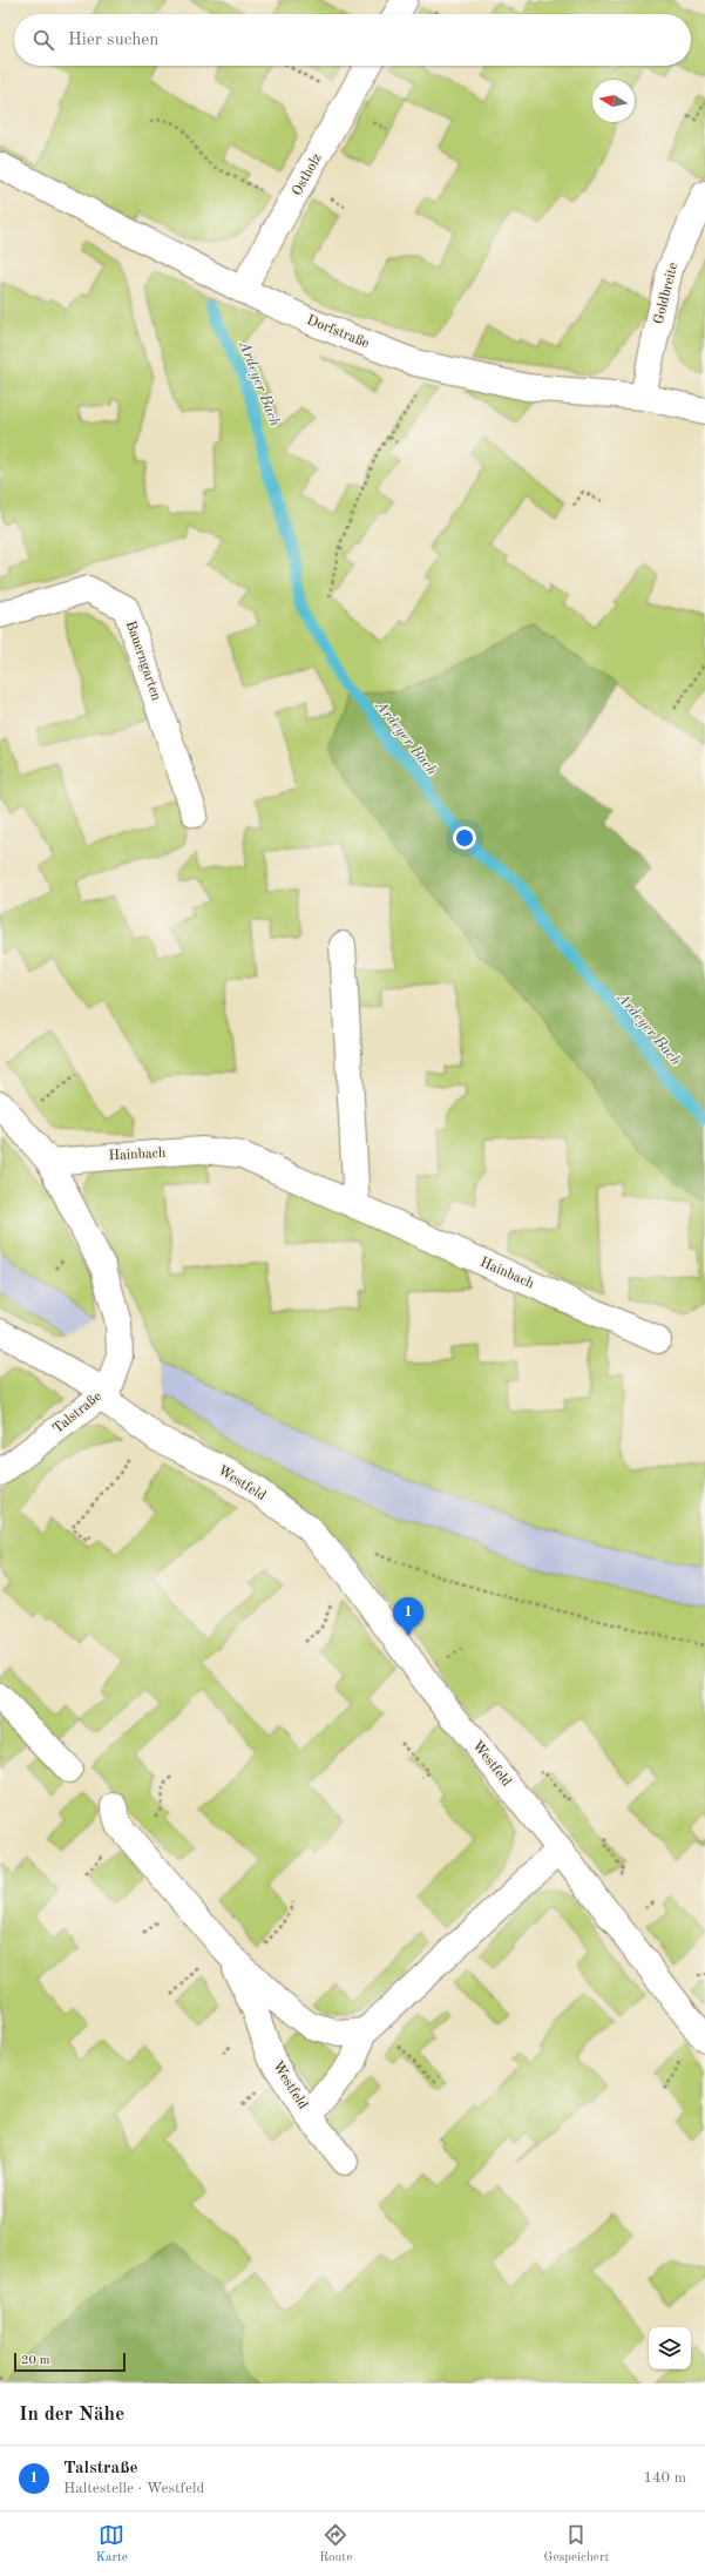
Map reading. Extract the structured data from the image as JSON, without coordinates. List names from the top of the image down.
{
  "streets": {
    "street": [
      "Ostholz",
      "Goldbreite",
      "Dorfstraße",
      "Bauerngarten",
      "Hainbach",
      "Talstraße",
      "Westfeld"
    ]
  },
  "crossings": [
    ["Ostholz", "Dorfstraße"],
    ["Goldbreite", "Dorfstraße"],
    ["Talstraße", "Westfeld"]
  ],
  "water": ["Ardeyer Bach"],
  "scale_bar": "20 m",
  "north": "left",
  "page": {
    "search": "Hier suchen",
    "pins": "1",
    "scale": "20 m",
    "heading": "In der Nähe",
    "list": [
      {
        "mark": "1",
        "name": "Talstraße",
        "note": "Haltestelle · Westfeld",
        "value": "140 m"
      }
    ],
    "nav": ["Karte", "Route", "Gespeichert"]
  }
}
